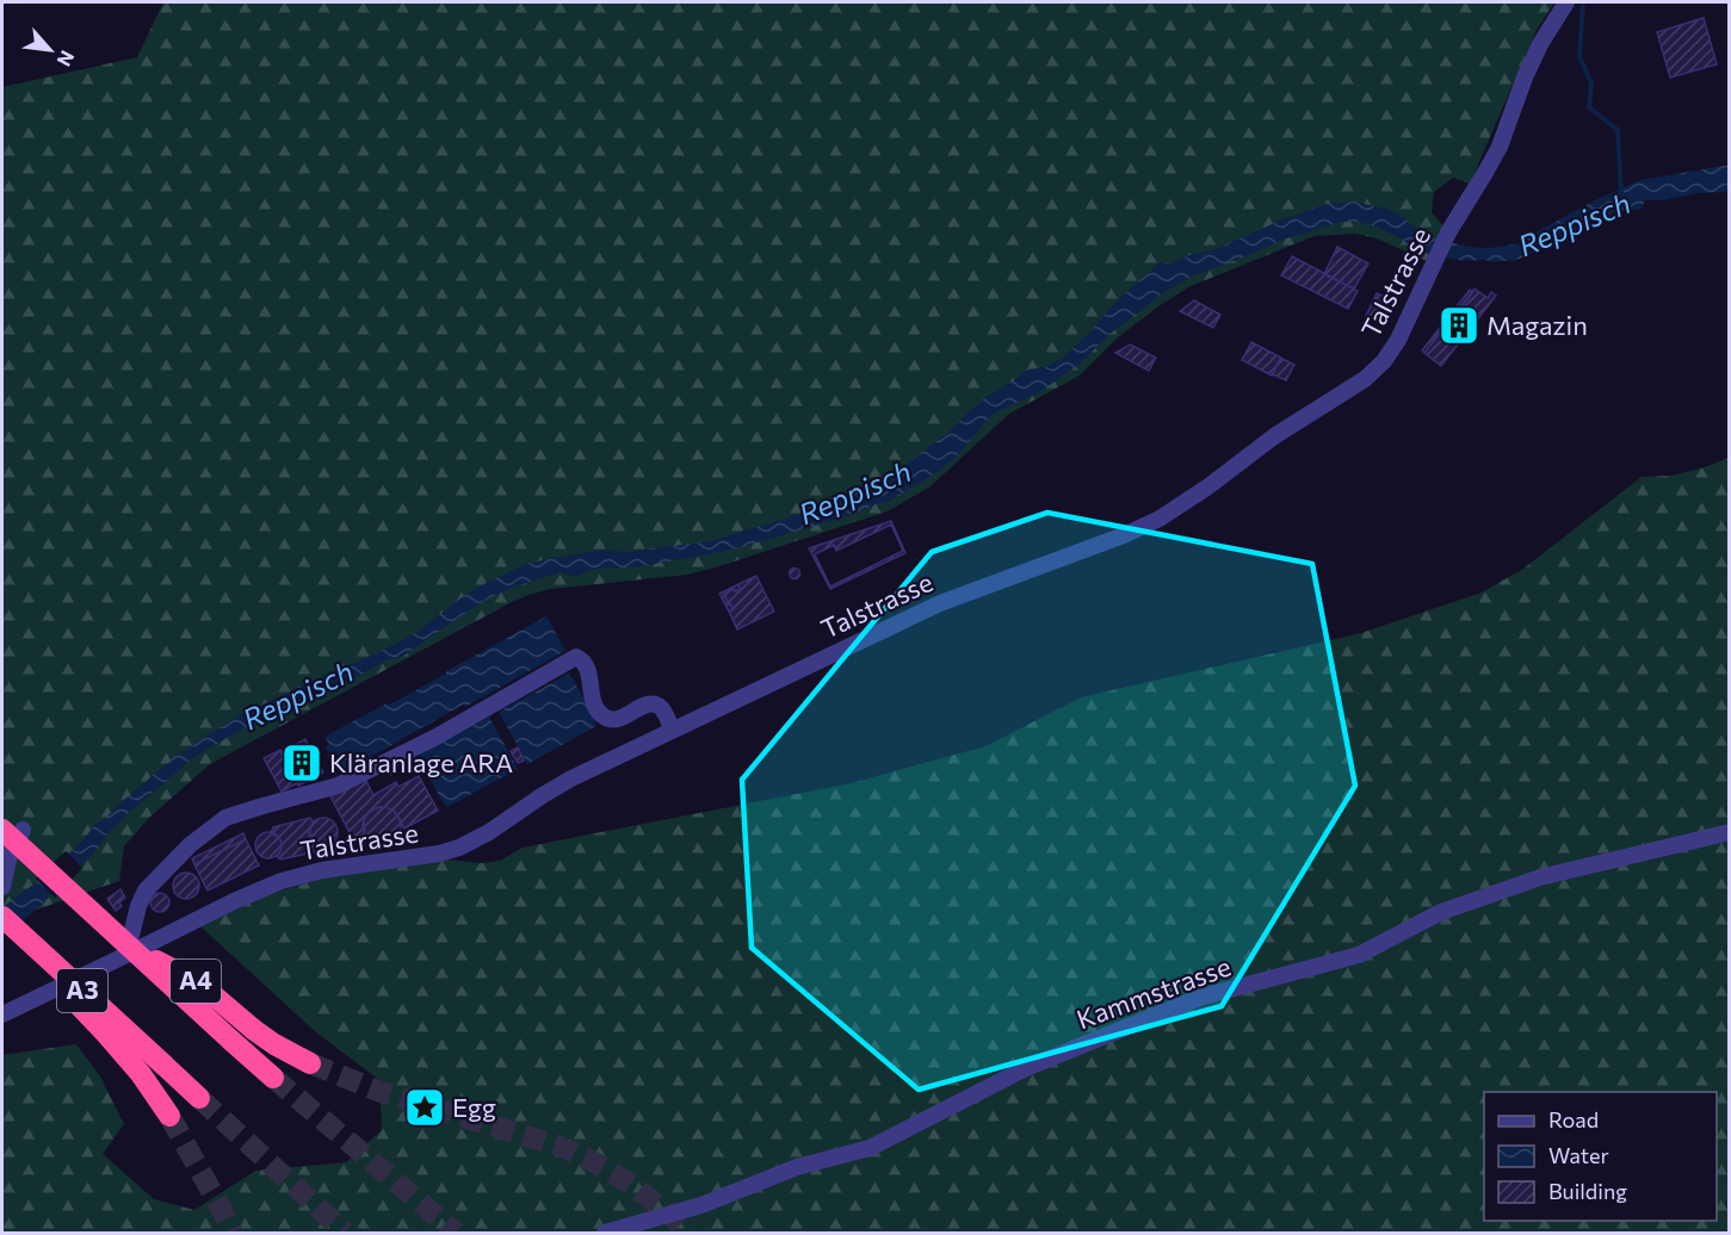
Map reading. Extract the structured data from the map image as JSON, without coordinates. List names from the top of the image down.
{
  "streets": {
    "highway": ["A4", "A3"],
    "street": ["Talstrasse", "Kammstrasse"]
  },
  "crossings": [
    ["Talstrasse", "A4"],
    ["Talstrasse", "A3"],
    ["A4", "A3"]
  ],
  "water": ["Reppisch"],
  "places": {
    "building": ["Magazin", "Kläranlage ARA"],
    "place": ["Egg"]
  },
  "legend": ["Road", "Water", "Building"],
  "north": "bottom right"
}
